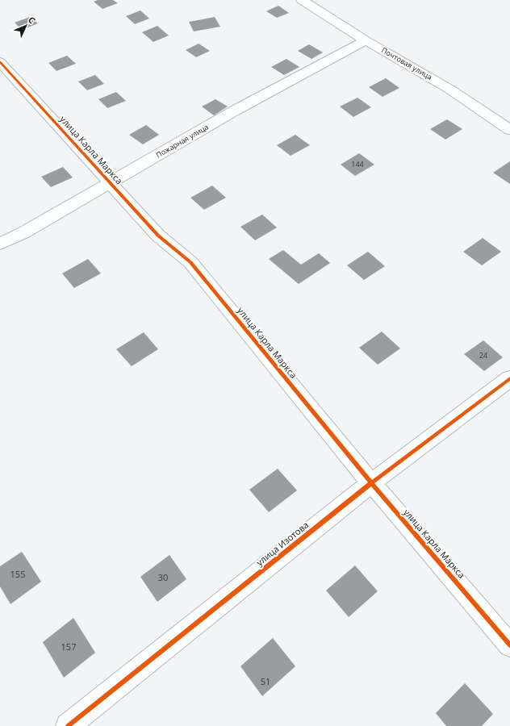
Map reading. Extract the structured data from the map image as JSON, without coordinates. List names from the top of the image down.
{
  "streets": {
    "street": [
      "Почтовая улица",
      "Пожарная улица",
      "улица Карла Маркса",
      "улица Изотова"
    ]
  },
  "crossings": [
    ["Почтовая улица", "Пожарная улица"],
    ["Пожарная улица", "улица Карла Маркса"],
    ["улица Карла Маркса", "улица Изотова"]
  ],
  "house_numbers": [
    "144",
    "24",
    "155",
    "30",
    "157",
    "51"
  ],
  "north": "top right"
}
